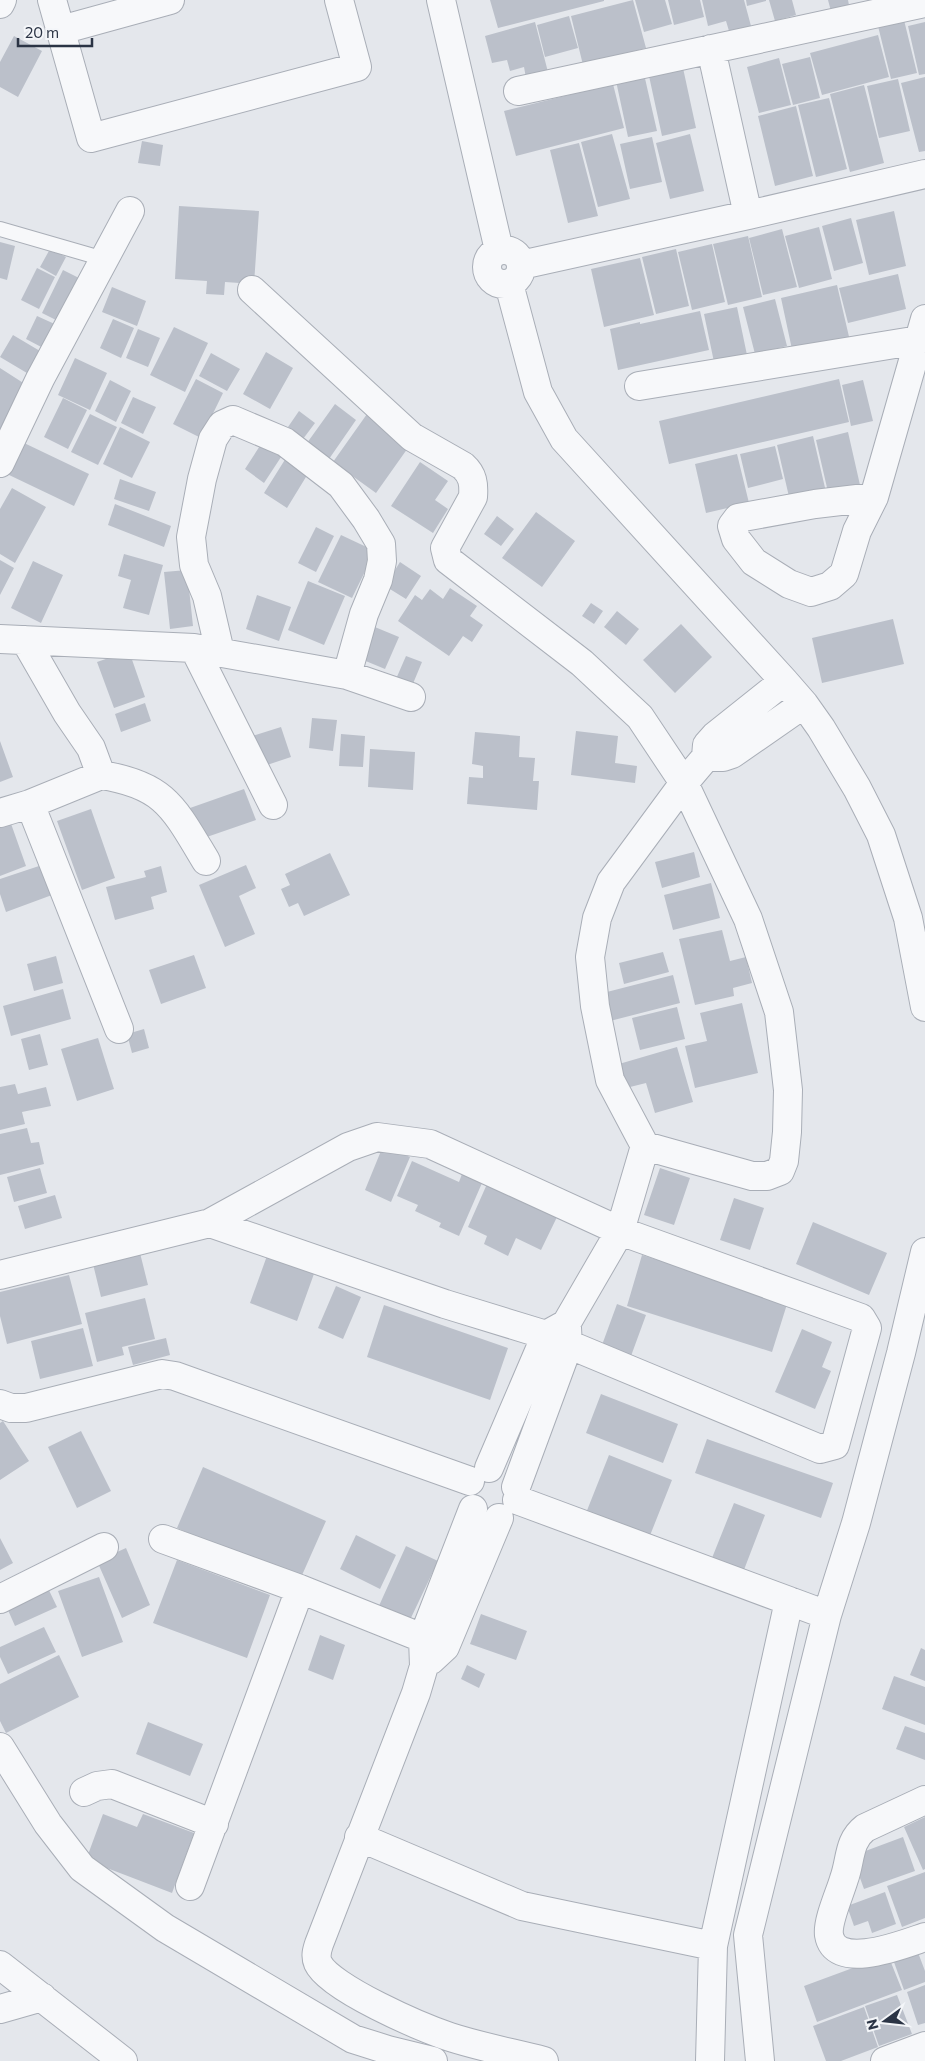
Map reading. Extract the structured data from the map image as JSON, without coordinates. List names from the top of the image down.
{
  "scale_bar": "20 m",
  "north": "left"
}
